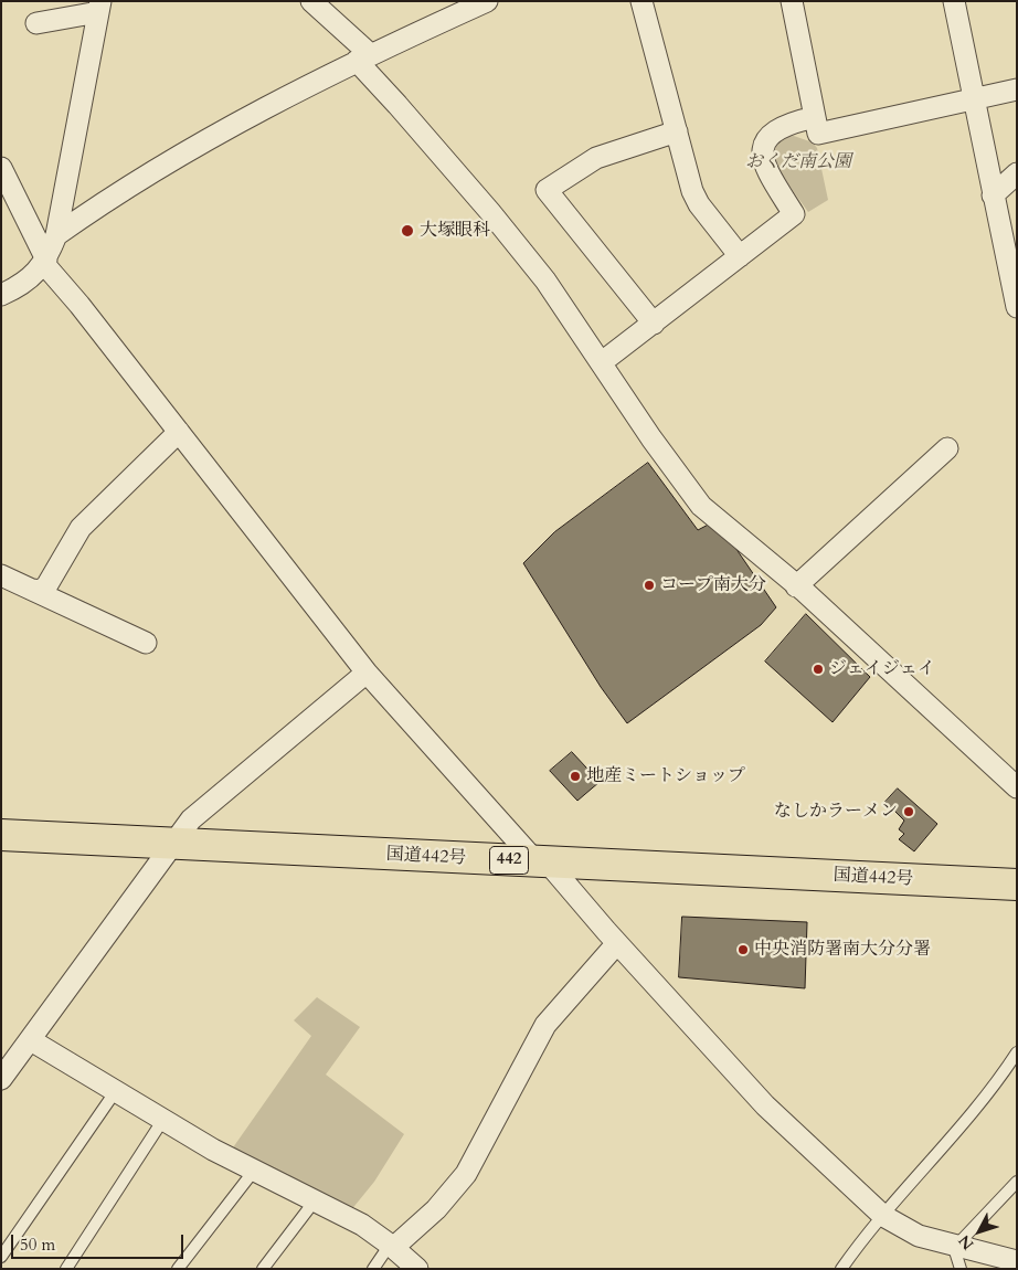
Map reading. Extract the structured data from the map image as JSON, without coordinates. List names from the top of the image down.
{
  "streets": {
    "highway": ["国道442号", "442"]
  },
  "parks": ["おくだ南公園"],
  "places": [
    "大塚眼科",
    "コープ南大分",
    "ジェイジェイ",
    "地産ミートショップ",
    "なしかラーメン",
    "中央消防署南大分分署"
  ],
  "scale_bar": "50 m",
  "north": "bottom left"
}
